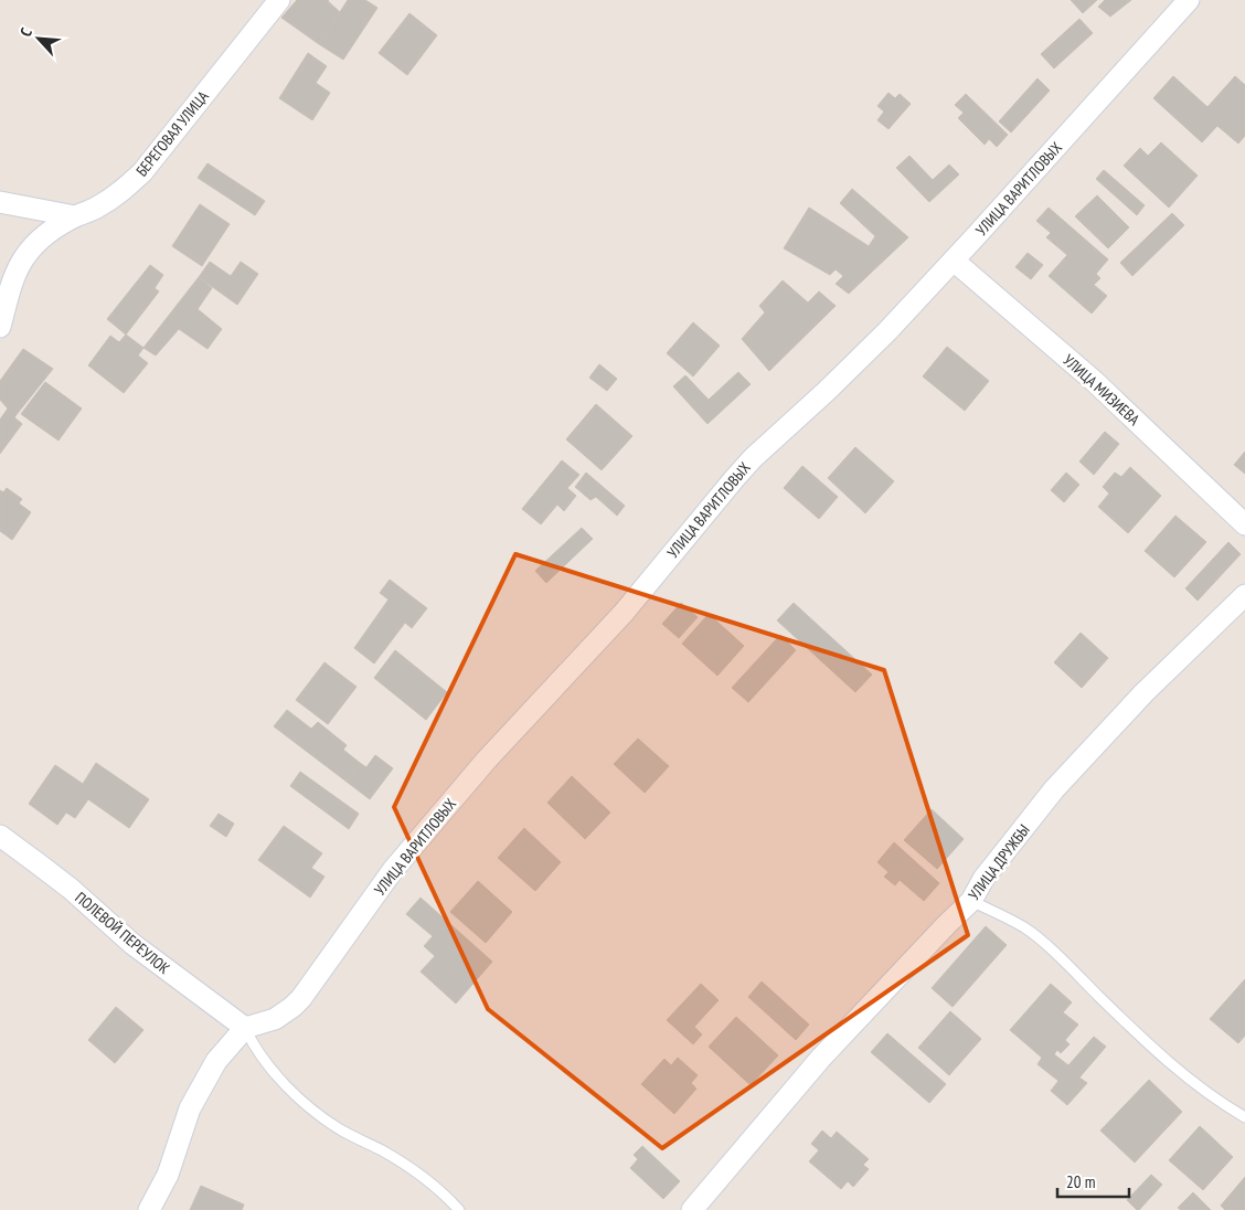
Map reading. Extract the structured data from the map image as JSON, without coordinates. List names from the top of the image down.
{
  "streets": {
    "street": [
      "БЕРЕГОВАЯ УЛИЦА",
      "УЛИЦА ВАРИТЛОВЫХ",
      "УЛИЦА МИЗИЕВА",
      "УЛИЦА ДРУЖБЫ",
      "ПОЛЕВОЙ ПЕРЕУЛОК"
    ]
  },
  "crossings": [
    ["УЛИЦА ВАРИТЛОВЫХ", "УЛИЦА МИЗИЕВА"],
    ["УЛИЦА ВАРИТЛОВЫХ", "ПОЛЕВОЙ ПЕРЕУЛОК"]
  ],
  "scale_bar": "20 m",
  "north": "top left"
}
